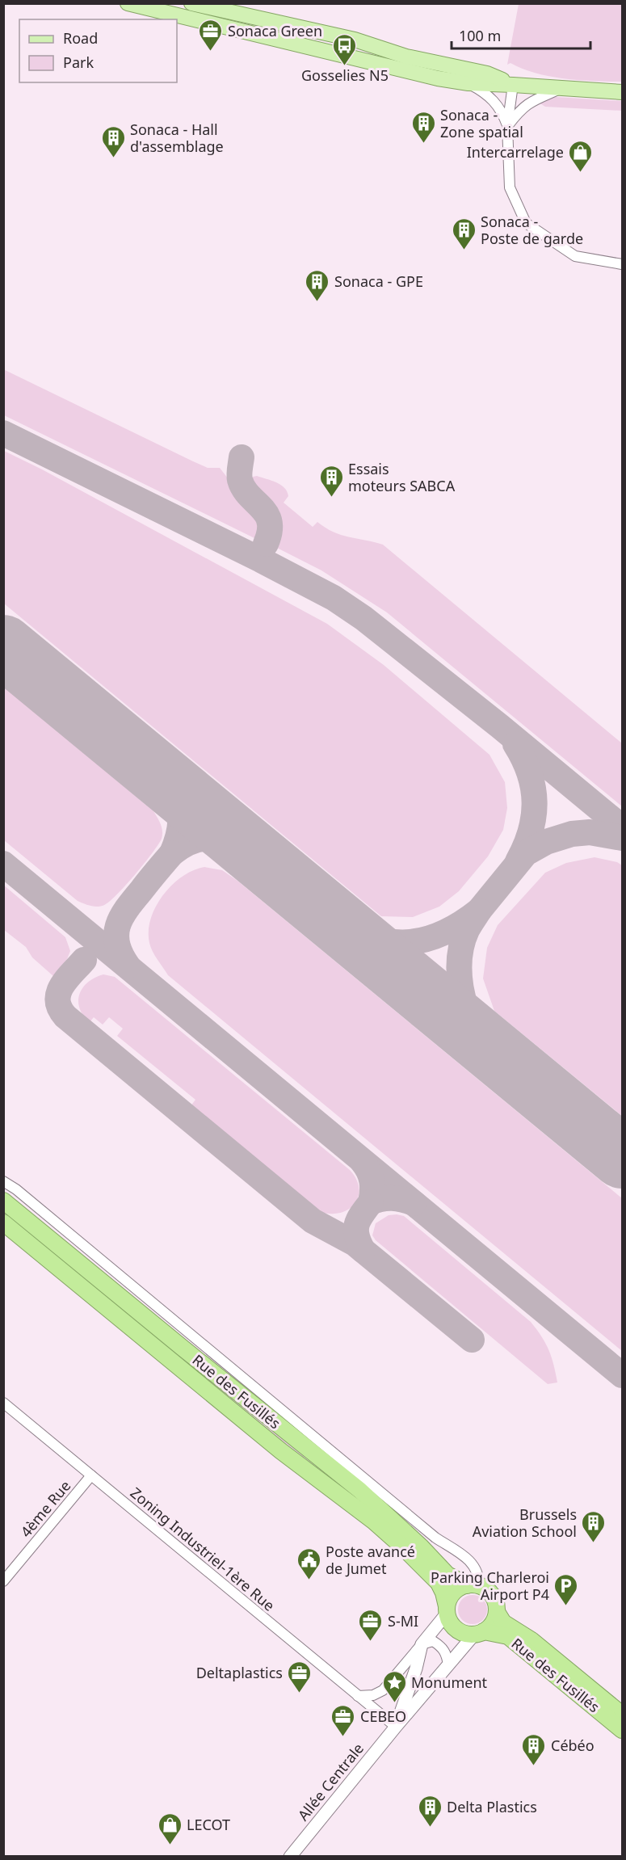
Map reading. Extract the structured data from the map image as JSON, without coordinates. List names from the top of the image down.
{
  "streets": {
    "highway": ["Rue des Fusillés"],
    "street": ["4ème Rue", "Zoning Industriel-1ère Rue", "Allée Centrale"]
  },
  "crossings": [
    ["Rue des Fusillés", "Allée Centrale"],
    ["4ème Rue", "Zoning Industriel-1ère Rue"],
    ["Zoning Industriel-1ère Rue", "Allée Centrale"]
  ],
  "places": {
    "office": [
      "Sonaca Green",
      "S-MI",
      "Deltaplastics",
      "CEBEO"
    ],
    "bus stop": ["Gosselies N5"],
    "building": [
      "Sonaca - Zone spatial",
      "Sonaca - Hall d'assemblage",
      "Sonaca - Poste de garde",
      "Sonaca - GPE",
      "Essais moteurs SABCA",
      "Brussels Aviation School",
      "Cébéo",
      "Delta Plastics"
    ],
    "shop": ["Intercarrelage", "LECOT"],
    "public building": ["Poste avancé de Jumet"],
    "parking": ["Parking Charleroi Airport P4"],
    "place": ["Monument"]
  },
  "legend": ["Road", "Park"],
  "scale_bar": "100 m"
}
